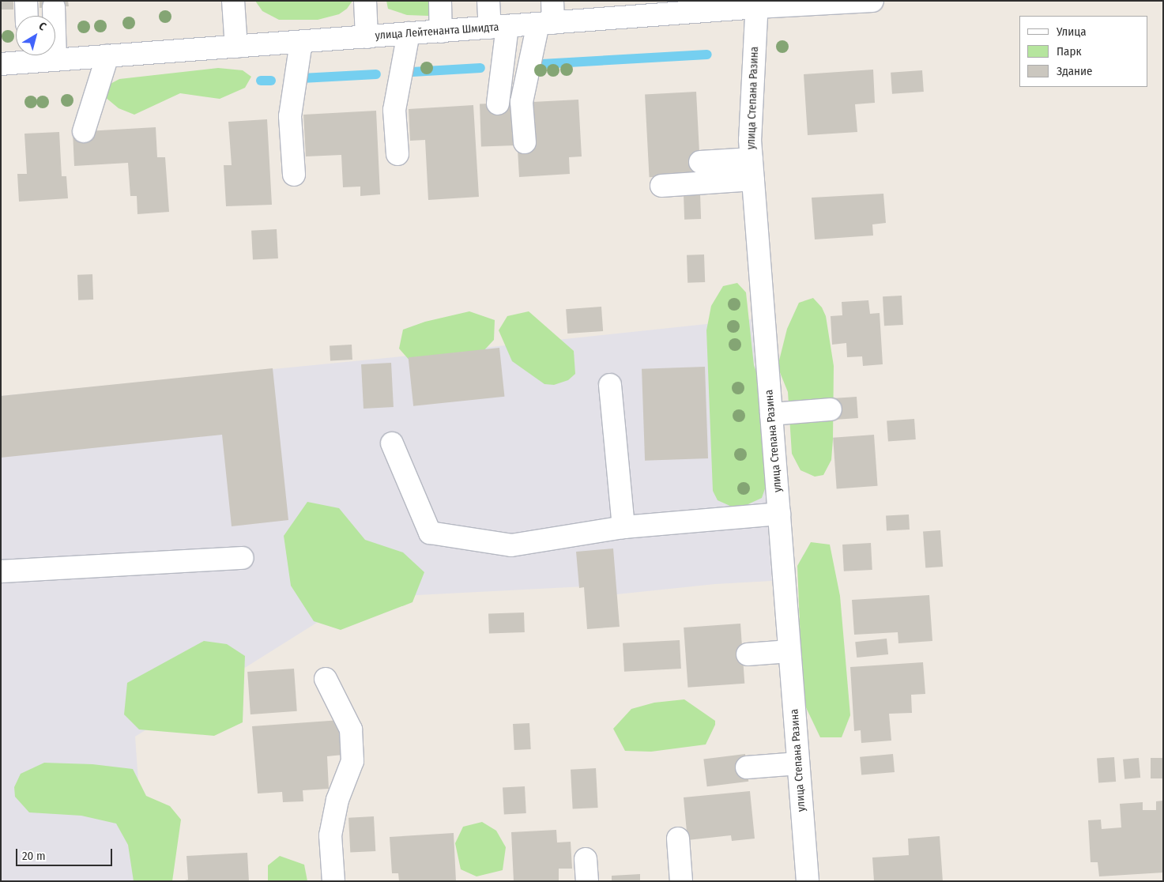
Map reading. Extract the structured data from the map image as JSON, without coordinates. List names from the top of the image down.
{
  "streets": {
    "street": ["улица Лейтенанта Шмидта", "улица Степана Разина"]
  },
  "crossings": [
    ["улица Лейтенанта Шмидта", "улица Степана Разина"]
  ],
  "legend": ["Улица", "Парк", "Здание"],
  "scale_bar": "20 m",
  "north": "top right"
}
